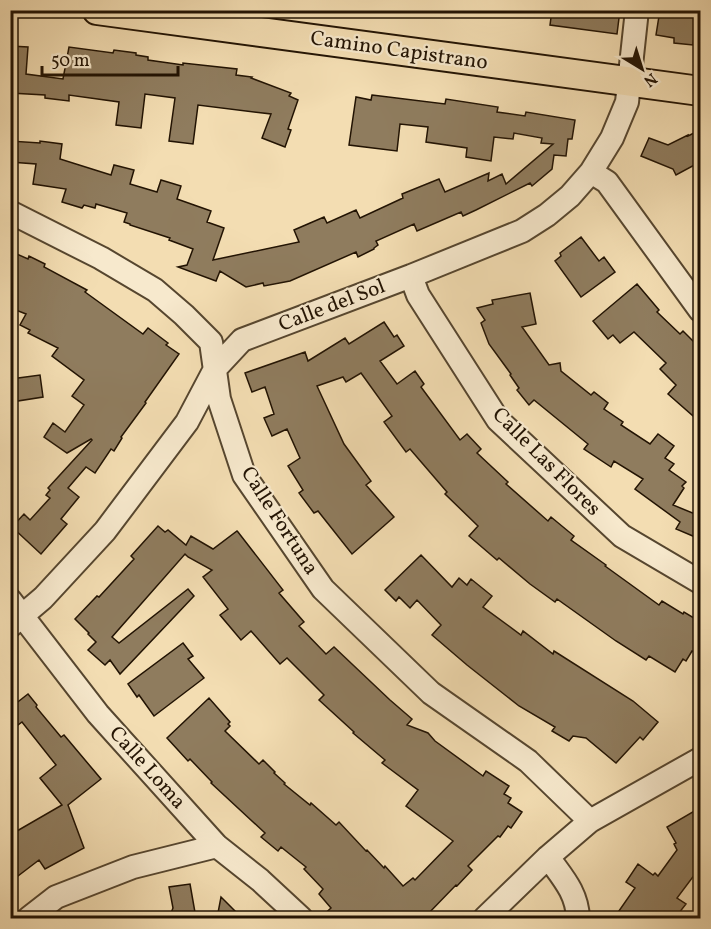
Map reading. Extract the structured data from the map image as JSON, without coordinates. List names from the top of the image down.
{
  "streets": {
    "main road": ["Camino Capistrano"],
    "street": [
      "Calle del Sol",
      "Calle Las Flores",
      "Calle Fortuna",
      "Calle Loma"
    ]
  },
  "crossings": [
    ["Camino Capistrano", "Calle del Sol"],
    ["Calle del Sol", "Calle Las Flores"],
    ["Calle del Sol", "Calle Fortuna"],
    ["Calle del Sol", "Calle Loma"]
  ],
  "scale_bar": "50 m",
  "north": "bottom right"
}
